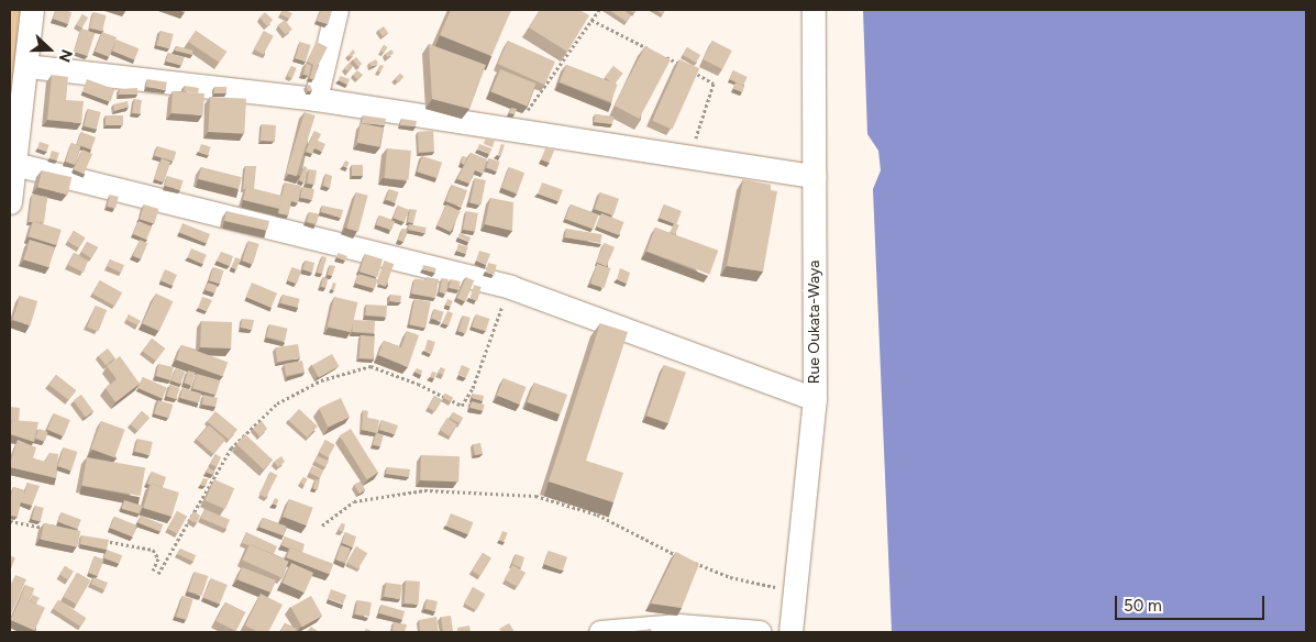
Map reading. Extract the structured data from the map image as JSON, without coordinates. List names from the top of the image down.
{
  "streets": {
    "street": ["Rue Oukata-Waya"]
  },
  "scale_bar": "50 m",
  "north": "right"
}
